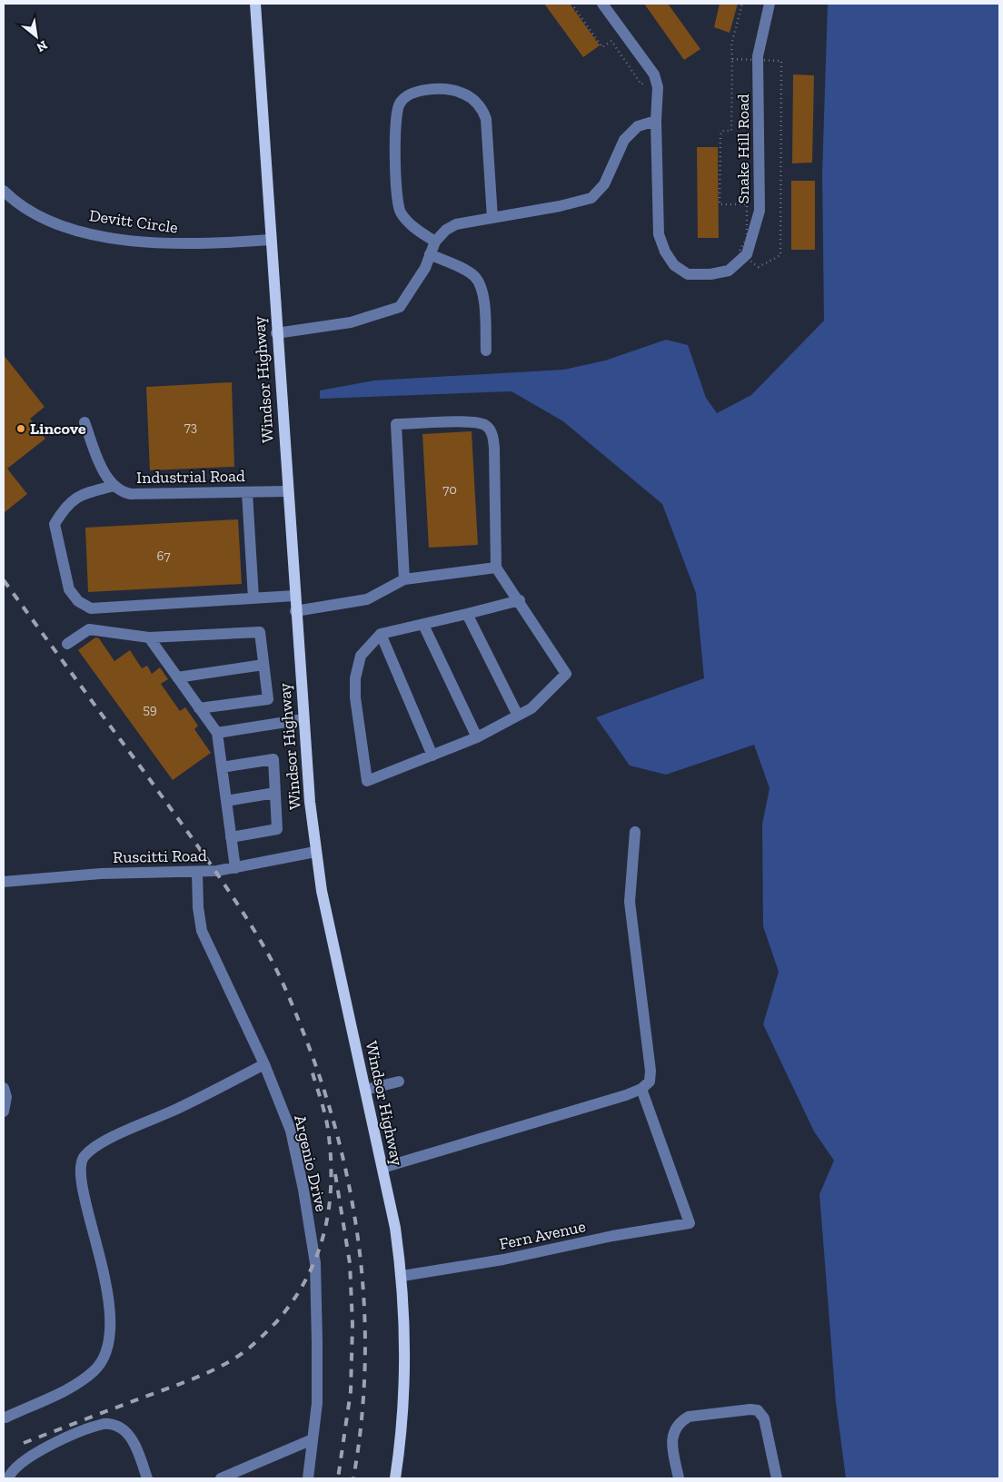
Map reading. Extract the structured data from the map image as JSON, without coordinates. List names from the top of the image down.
{
  "streets": {
    "main road": ["Windsor Highway"],
    "street": [
      "Snake Hill Road",
      "Devitt Circle",
      "Industrial Road",
      "Ruscitti Road",
      "Argenio Drive",
      "Fern Avenue"
    ]
  },
  "crossings": [
    ["Devitt Circle", "Windsor Highway"],
    ["Windsor Highway", "Industrial Road"],
    ["Windsor Highway", "Ruscitti Road"],
    ["Windsor Highway", "Fern Avenue"],
    ["Ruscitti Road", "Argenio Drive"]
  ],
  "places": ["Lincove"],
  "house_numbers": [
    "73",
    "70",
    "67",
    "59"
  ],
  "north": "bottom right"
}
